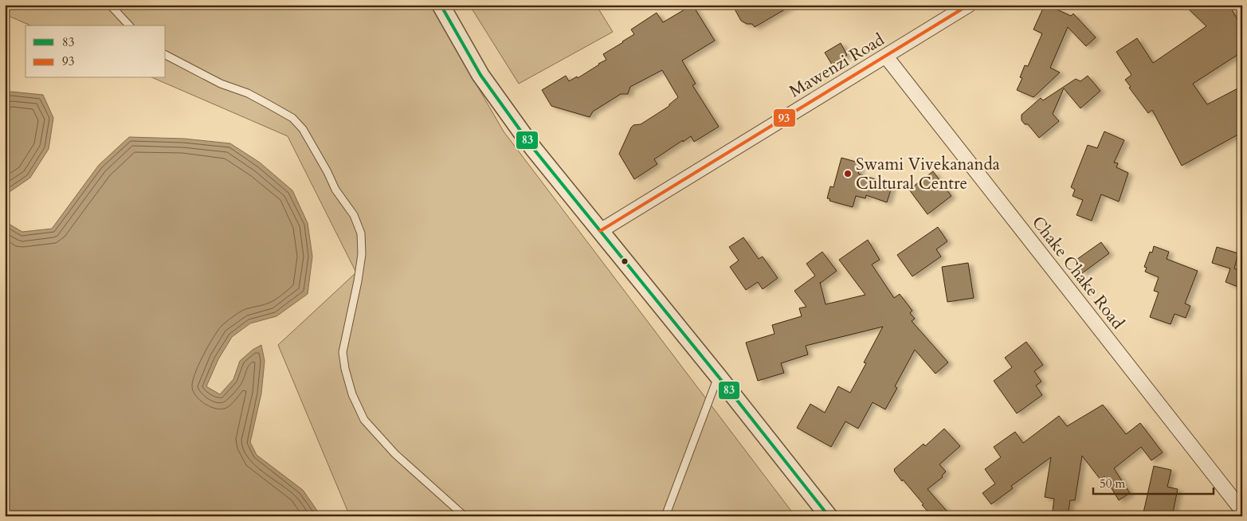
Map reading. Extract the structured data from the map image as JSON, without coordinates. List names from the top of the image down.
{
  "streets": {
    "street": ["Mawenzi Road", "Chake Chake Road"]
  },
  "crossings": [
    ["Mawenzi Road", "Chake Chake Road"]
  ],
  "places": ["Swami Vivekananda Cultural Centre"],
  "lines": ["transit line 83", "transit line 93"],
  "legend": ["83", "93"],
  "scale_bar": "50 m"
}
